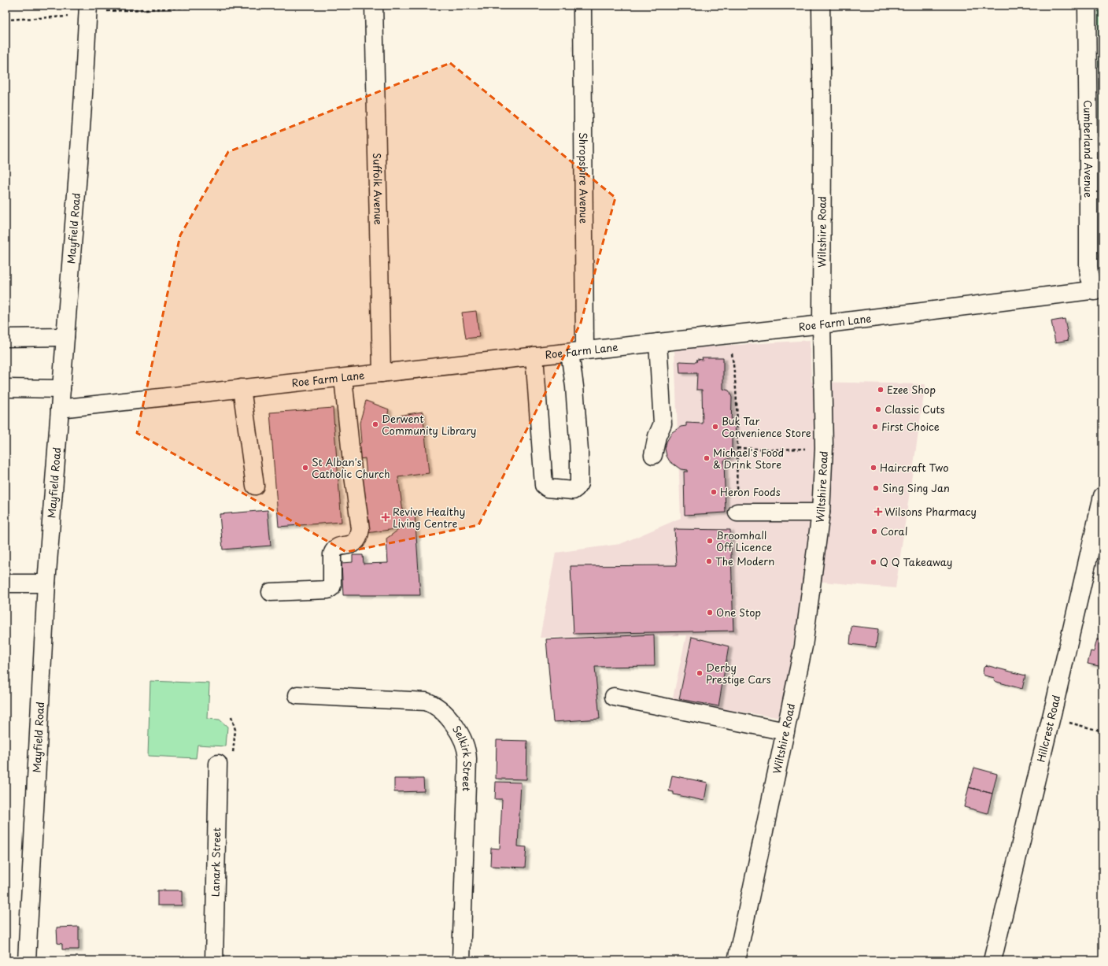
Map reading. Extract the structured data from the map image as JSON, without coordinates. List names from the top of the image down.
{
  "streets": {
    "street": [
      "Cumberland Avenue",
      "Shropshire Avenue",
      "Suffolk Avenue",
      "Mayfield Road",
      "Wiltshire Road",
      "Roe Farm Lane",
      "Hillcrest Road",
      "Selkirk Street",
      "Lanark Street"
    ]
  },
  "crossings": [
    ["Cumberland Avenue", "Roe Farm Lane"],
    ["Shropshire Avenue", "Roe Farm Lane"],
    ["Suffolk Avenue", "Roe Farm Lane"],
    ["Mayfield Road", "Roe Farm Lane"],
    ["Wiltshire Road", "Roe Farm Lane"]
  ],
  "places": {
    "other": [
      "Ezee Shop",
      "Classic Cuts",
      "Derwent Community Library",
      "Buk Tar Convenience Store",
      "First Choice",
      "Michael's Food & Drink Store",
      "St Alban's Catholic Church",
      "Haircraft Two",
      "Sing Sing Jan",
      "Heron Foods",
      "Coral",
      "Broomhall Off Licence",
      "The Modern",
      "Q Q Takeaway",
      "One Stop",
      "Derby Prestige Cars"
    ],
    "health": ["Wilsons Pharmacy", "Revive Healthy Living Centre"]
  }
}
